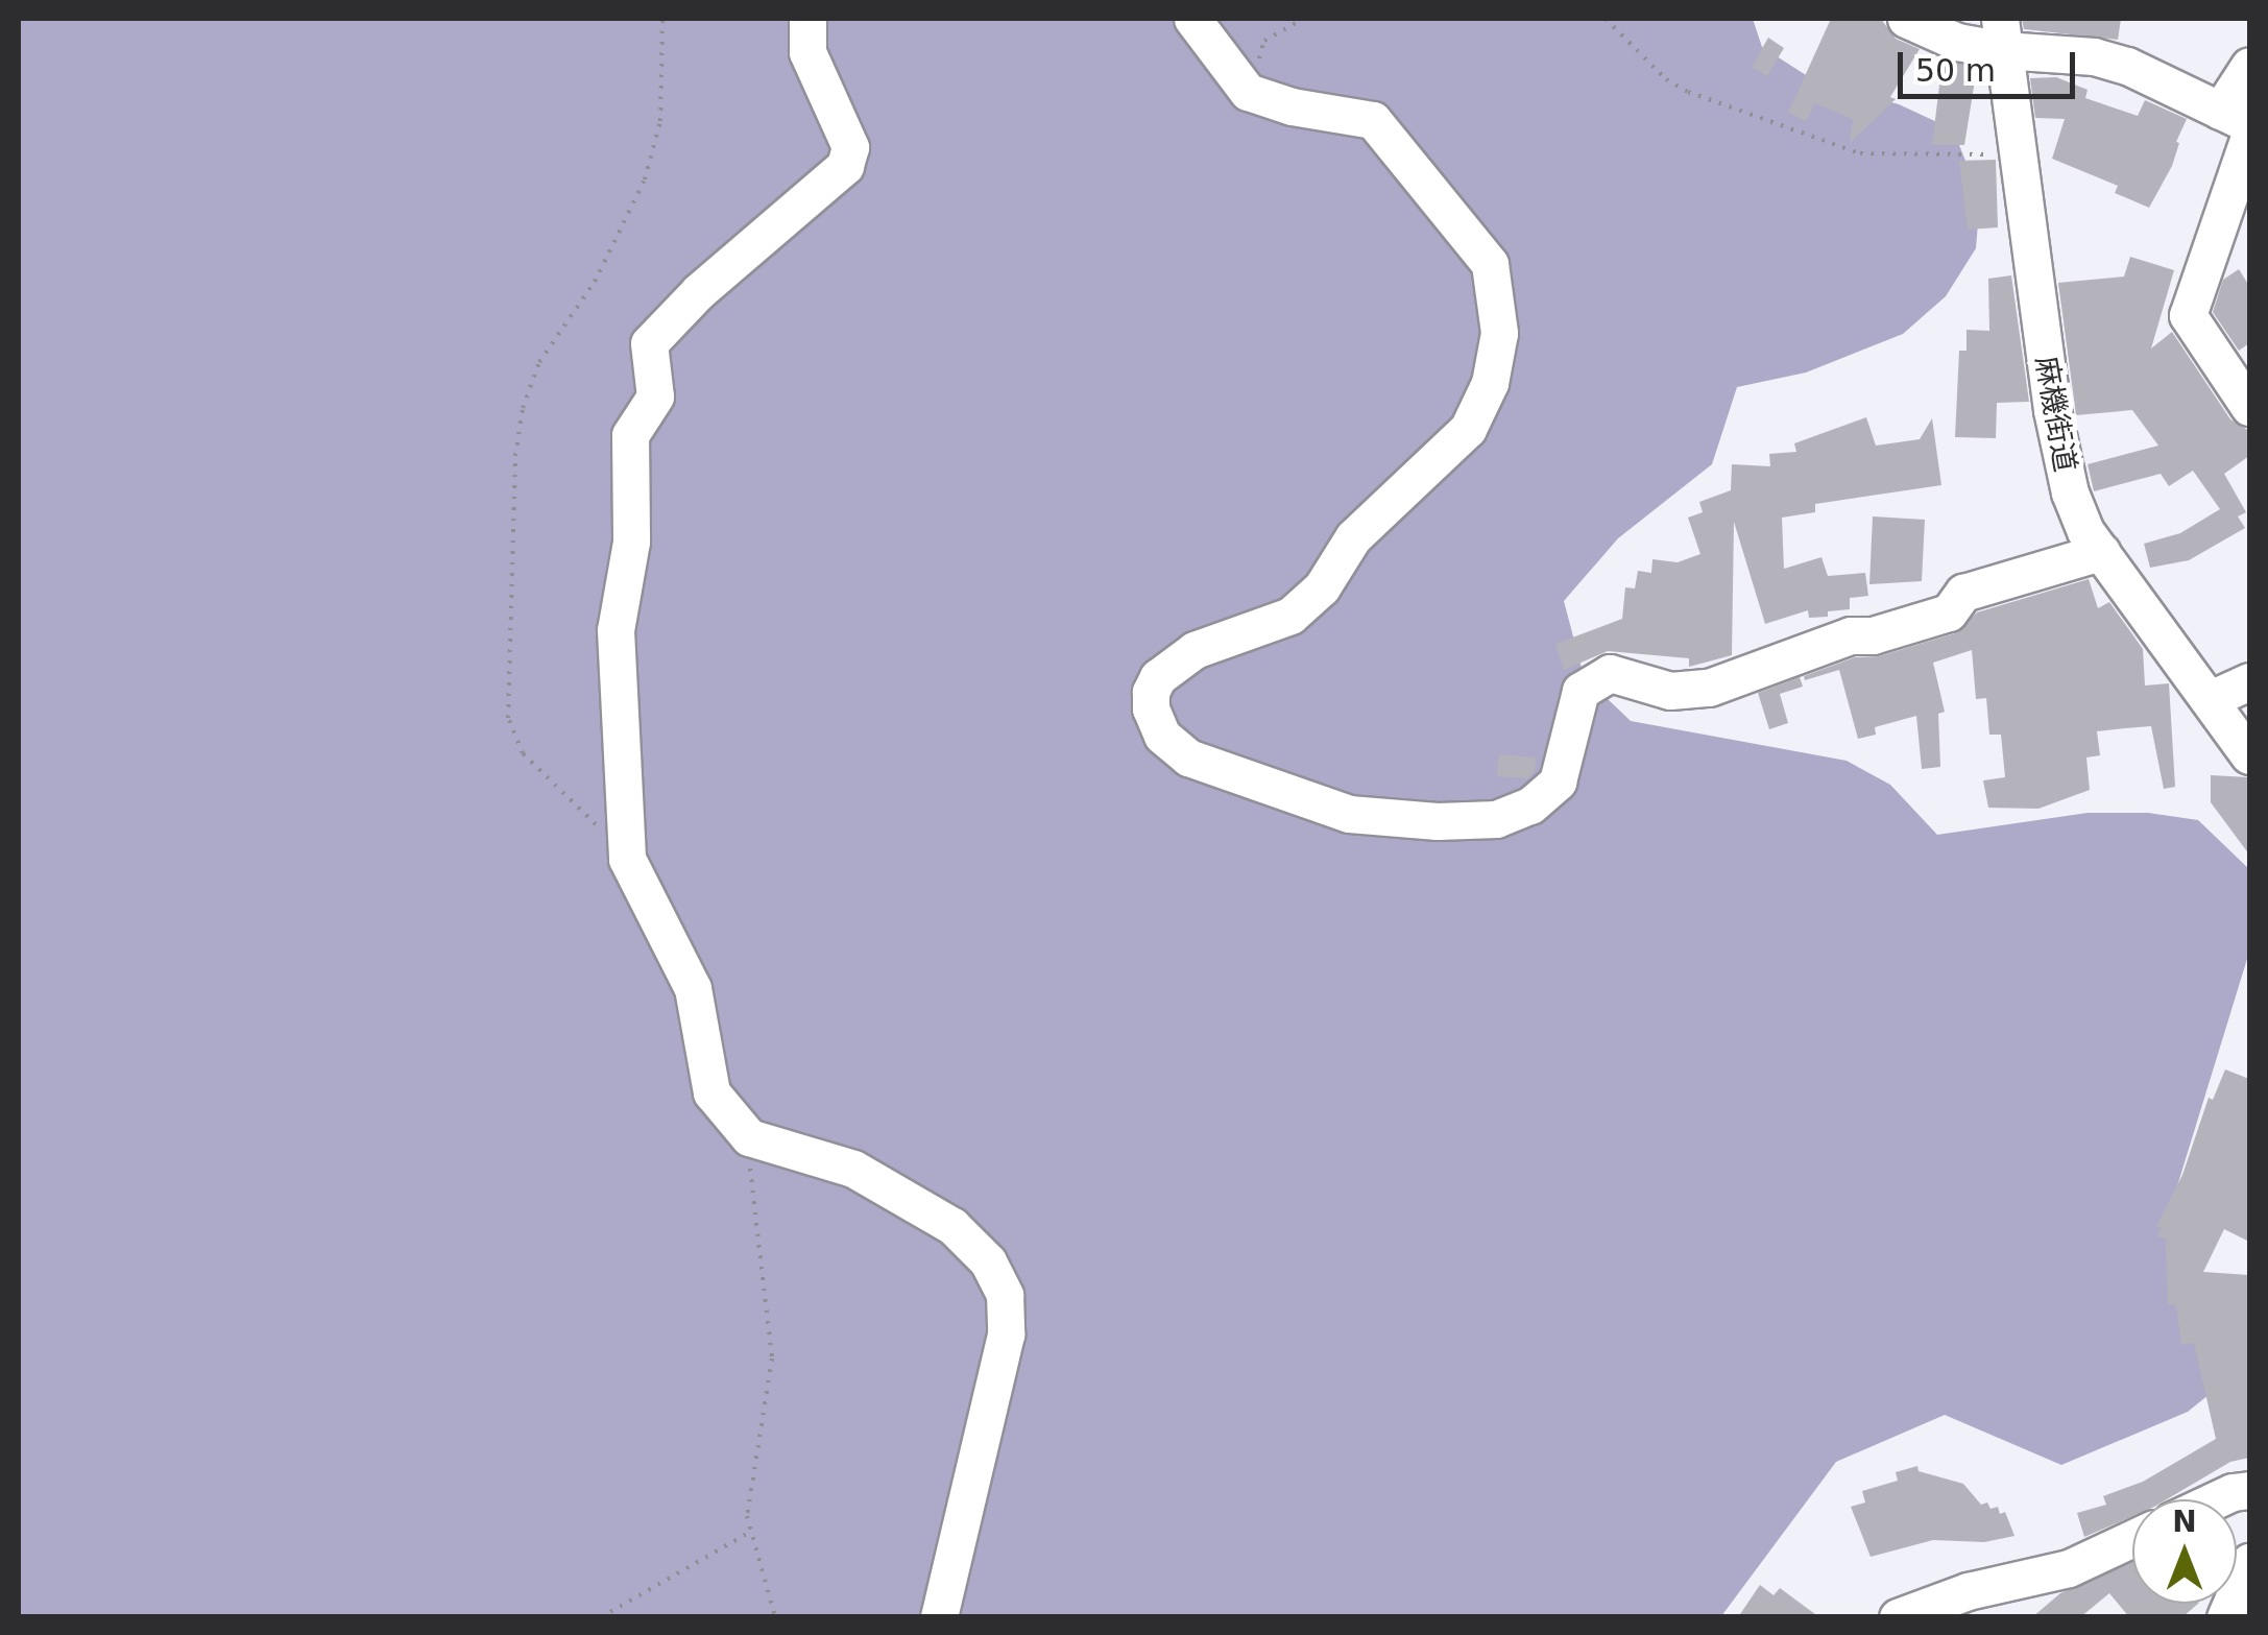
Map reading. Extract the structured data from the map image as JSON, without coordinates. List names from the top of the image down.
{
  "streets": {
    "street": ["麻機街道"]
  },
  "scale_bar": "50 m",
  "north": "top"
}
